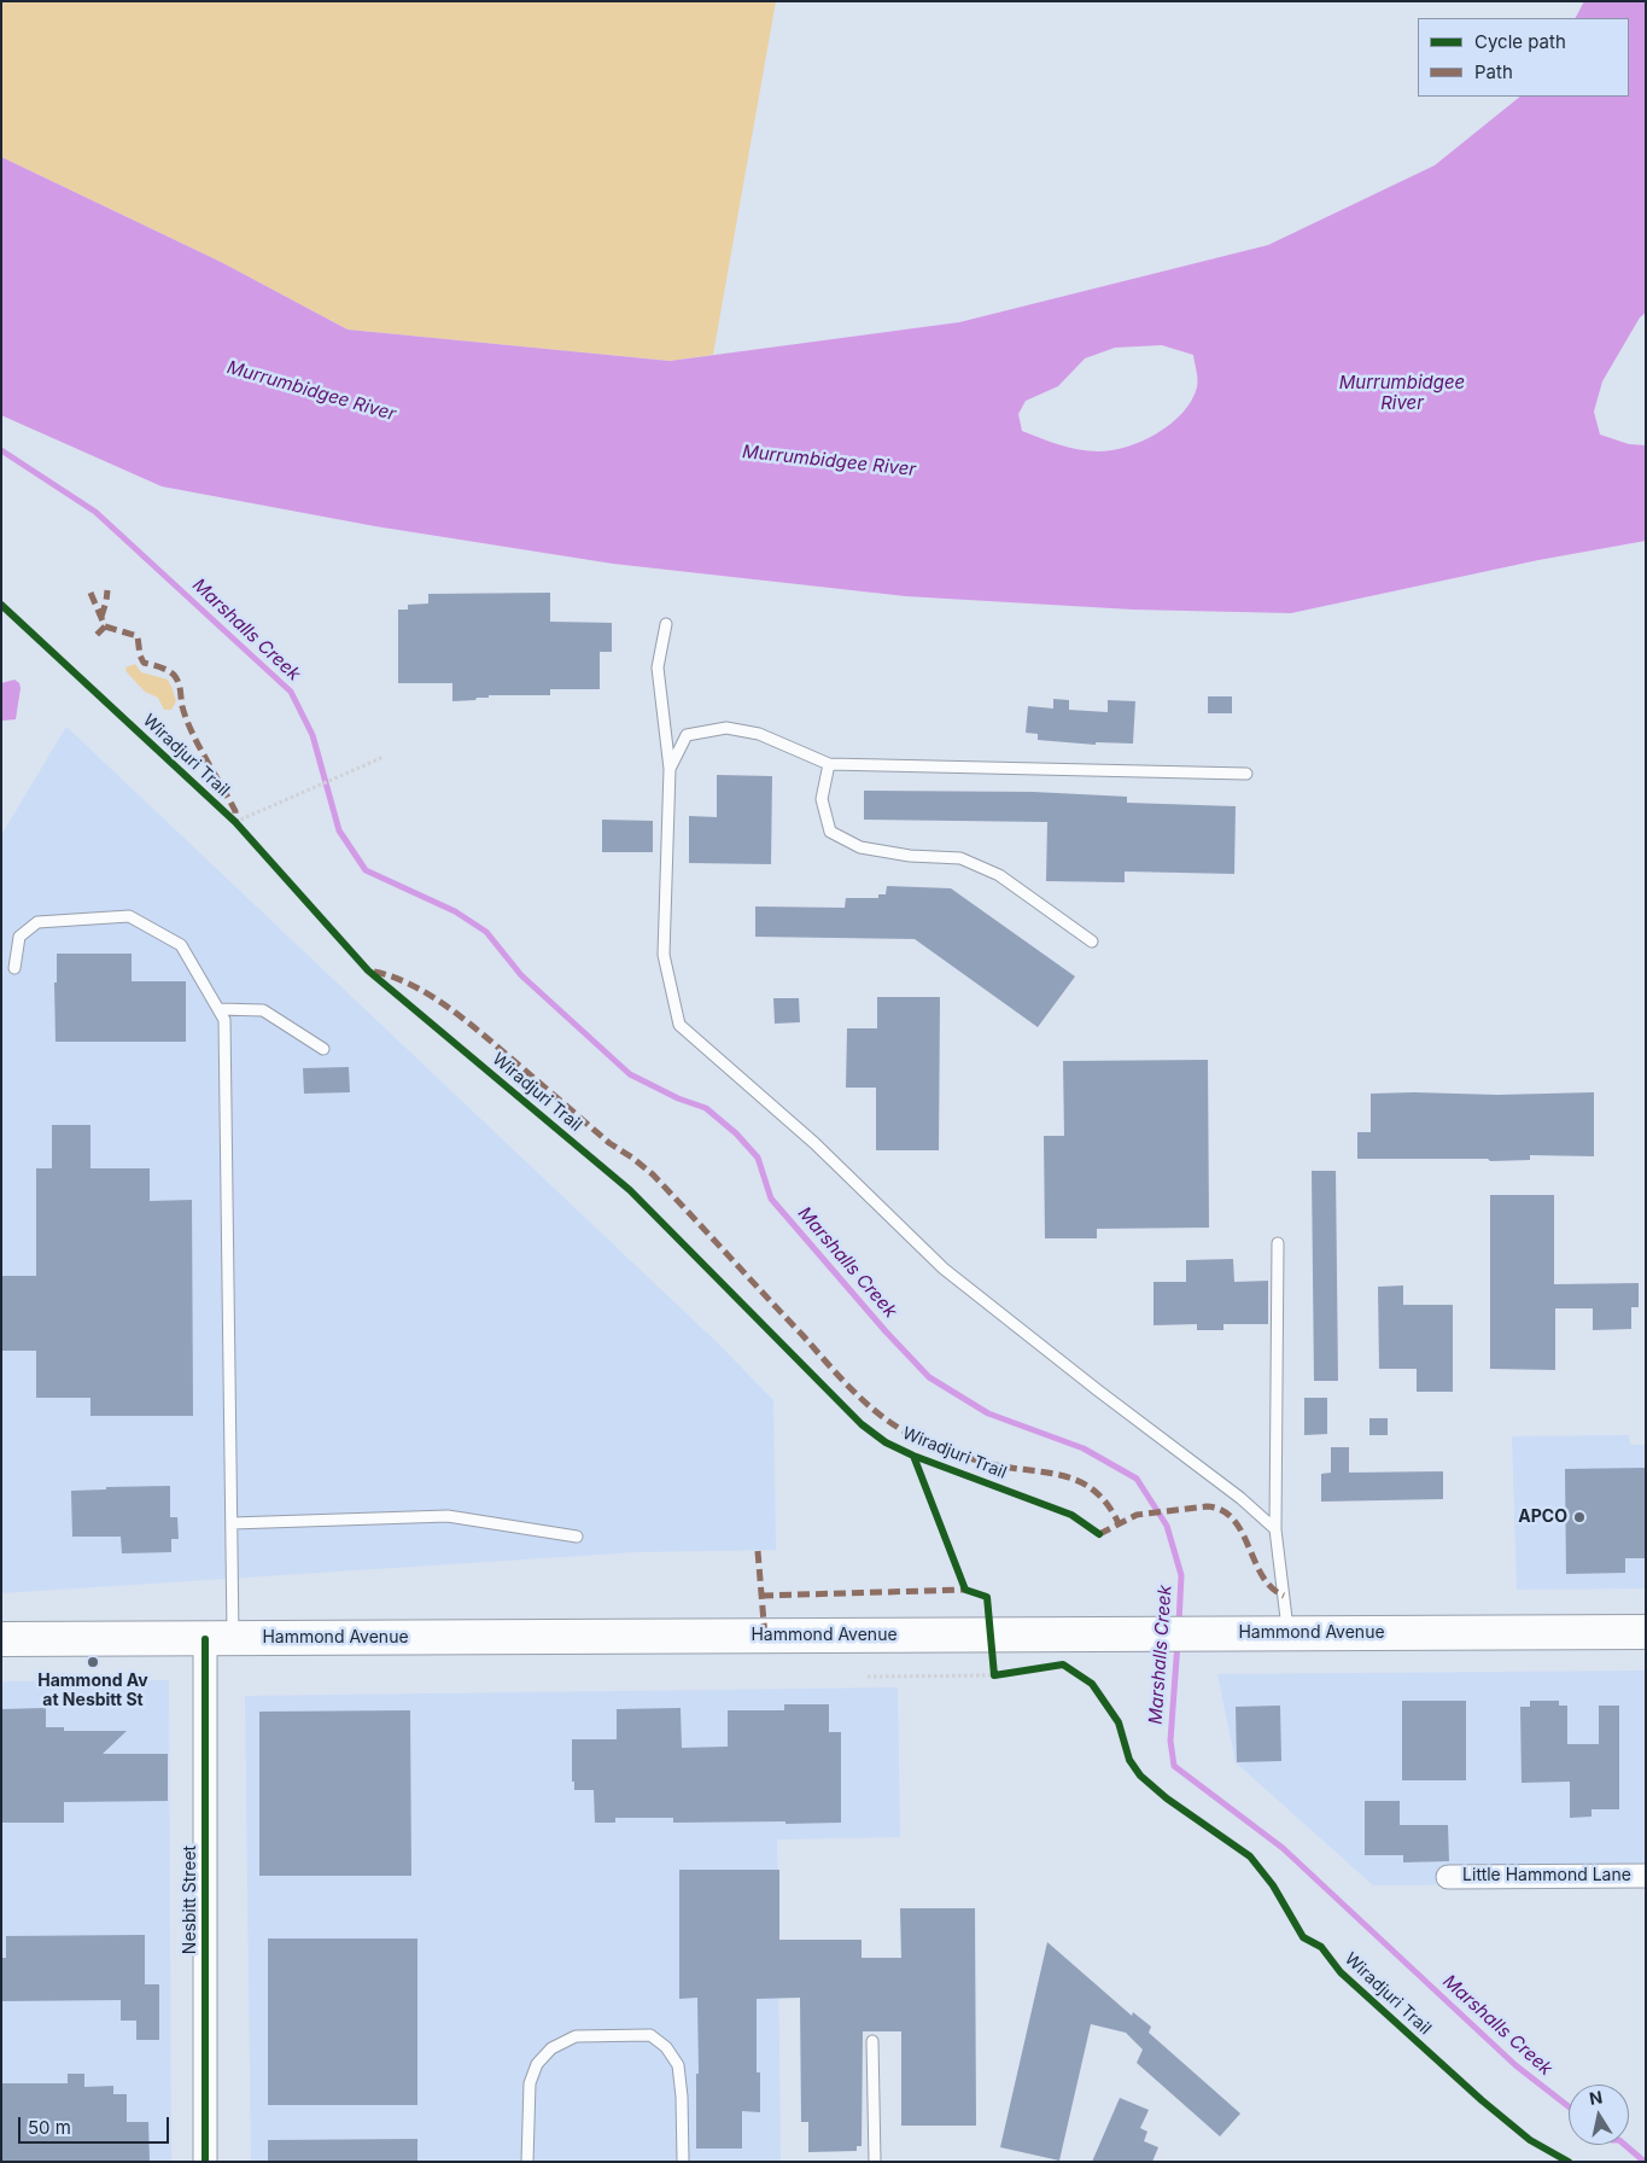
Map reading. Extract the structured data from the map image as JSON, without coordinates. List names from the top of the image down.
{
  "streets": {
    "highway": ["Hammond Avenue"],
    "street": ["Little Hammond Lane", "Nesbitt Street"],
    "cycle path": ["Wiradjuri Trail"]
  },
  "crossings": [
    ["Hammond Avenue", "Nesbitt Street"]
  ],
  "water": ["Murrumbidgee River", "Marshalls Creek"],
  "places": ["APCO", "Hammond Av at Nesbitt St"],
  "legend": ["Cycle path", "Path"],
  "scale_bar": "50 m",
  "north": "top"
}
